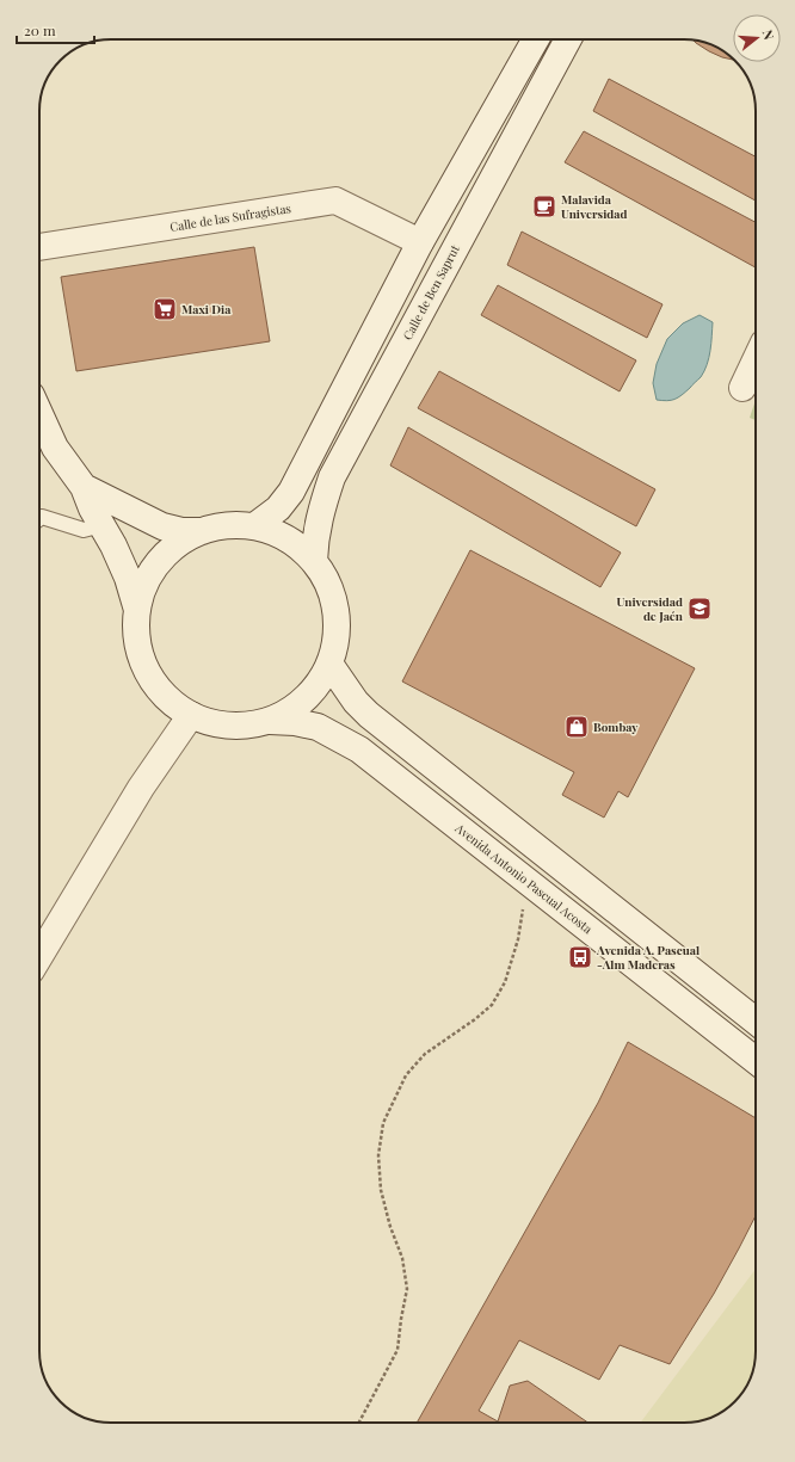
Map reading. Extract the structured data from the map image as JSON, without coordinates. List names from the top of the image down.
{
  "streets": {
    "street": ["Calle de las Sufragistas", "Calle de Ben Saprut", "Avenida Antonio Pascual Acosta"]
  },
  "places": {
    "cafe": ["Malavida Universidad"],
    "supermarket": ["Maxi Dia"],
    "school or university": ["Universidad de Jaén"],
    "shop": ["Bombay"],
    "bus stop": ["Avenida A. Pascual -Alm Maderas"]
  },
  "scale_bar": "20 m",
  "north": "right"
}
